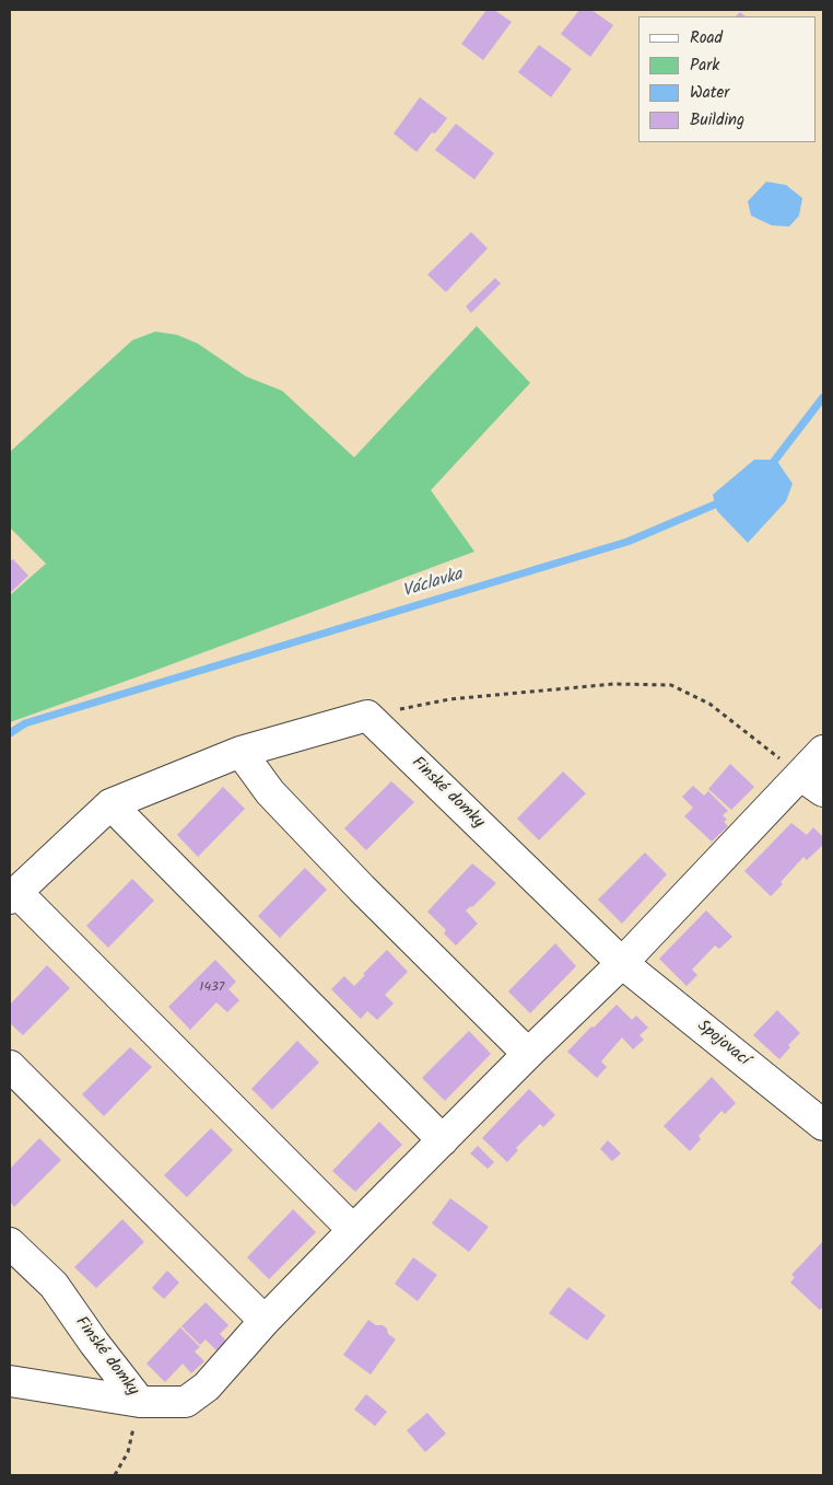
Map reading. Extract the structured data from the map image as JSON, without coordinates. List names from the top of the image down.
{
  "streets": {
    "street": ["Finské domky", "Spojovací"]
  },
  "crossings": [
    ["Finské domky", "Spojovací"]
  ],
  "water": ["Václavka"],
  "house_numbers": ["1437"],
  "legend": [
    "Road",
    "Park",
    "Water",
    "Building"
  ]
}
